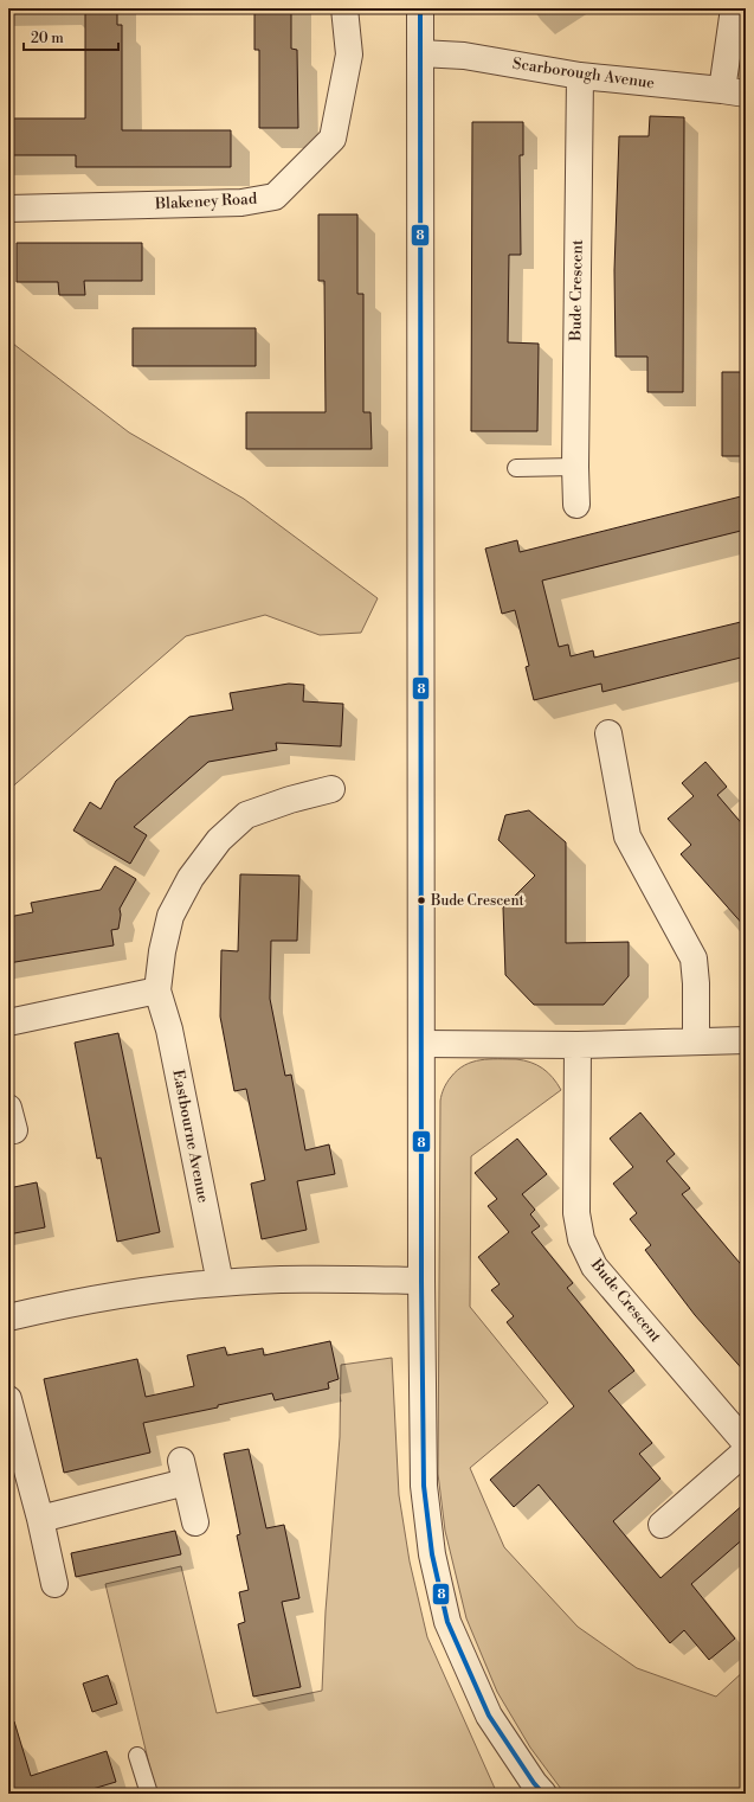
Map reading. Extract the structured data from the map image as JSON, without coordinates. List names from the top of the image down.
{
  "streets": {
    "street": [
      "Scarborough Avenue",
      "Blakeney Road",
      "Bude Crescent",
      "Eastbourne Avenue"
    ]
  },
  "crossings": [
    ["Scarborough Avenue", "Bude Crescent"]
  ],
  "places": ["Bude Crescent"],
  "lines": ["transit line 8"],
  "scale_bar": "20 m"
}
